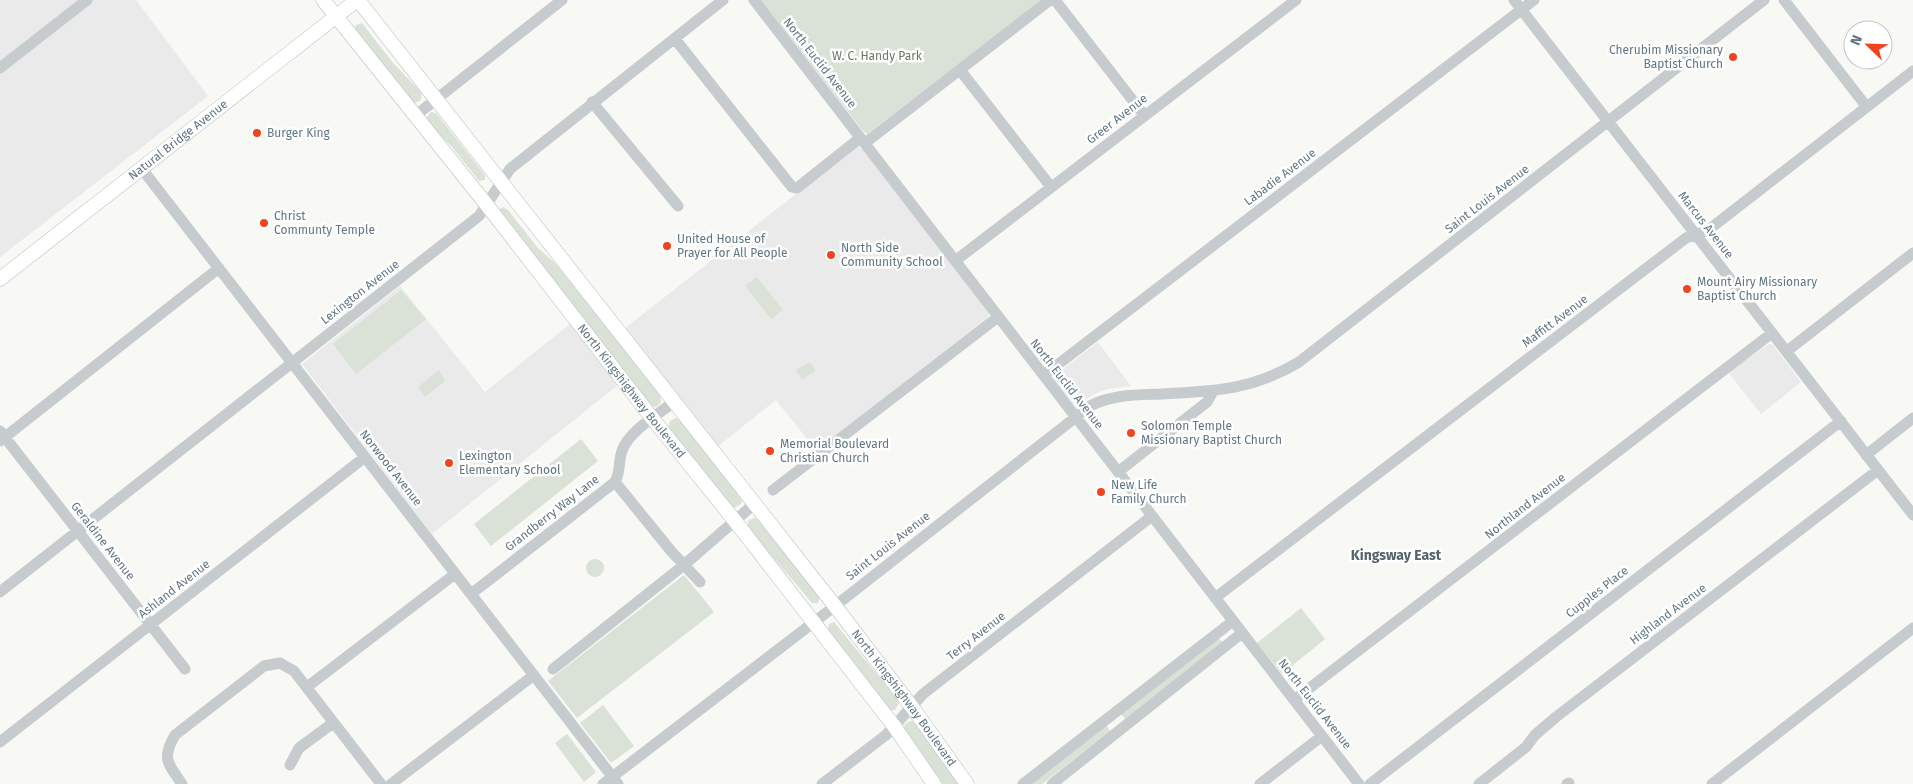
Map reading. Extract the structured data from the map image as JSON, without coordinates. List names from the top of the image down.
{
  "streets": {
    "main road": ["Natural Bridge Avenue", "North Kingshighway Boulevard"],
    "street": [
      "North Euclid Avenue",
      "Greer Avenue",
      "Labadie Avenue",
      "Saint Louis Avenue",
      "Marcus Avenue",
      "Lexington Avenue",
      "Maffitt Avenue",
      "Norwood Avenue",
      "Northland Avenue",
      "Grandberry Way Lane",
      "Geraldine Avenue",
      "Ashland Avenue",
      "Cupples Place",
      "Highland Avenue",
      "Terry Avenue"
    ]
  },
  "crossings": [
    ["North Euclid Avenue", "Greer Avenue"],
    ["North Euclid Avenue", "Labadie Avenue"],
    ["North Euclid Avenue", "Saint Louis Avenue"],
    ["North Euclid Avenue", "Maffitt Avenue"],
    ["North Euclid Avenue", "Northland Avenue"],
    ["North Euclid Avenue", "Terry Avenue"],
    ["Natural Bridge Avenue", "North Kingshighway Boulevard"],
    ["Natural Bridge Avenue", "Norwood Avenue"],
    ["Labadie Avenue", "Marcus Avenue"],
    ["Saint Louis Avenue", "Marcus Avenue"],
    ["Saint Louis Avenue", "North Kingshighway Boulevard"],
    ["Saint Louis Avenue", "Norwood Avenue"],
    ["Marcus Avenue", "Maffitt Avenue"],
    ["Marcus Avenue", "Northland Avenue"],
    ["Marcus Avenue", "Cupples Place"],
    ["Marcus Avenue", "Highland Avenue"],
    ["Lexington Avenue", "North Kingshighway Boulevard"],
    ["Lexington Avenue", "Norwood Avenue"],
    ["Lexington Avenue", "Geraldine Avenue"],
    ["North Kingshighway Boulevard", "Grandberry Way Lane"],
    ["North Kingshighway Boulevard", "Terry Avenue"],
    ["Norwood Avenue", "Grandberry Way Lane"],
    ["Norwood Avenue", "Ashland Avenue"],
    ["Geraldine Avenue", "Ashland Avenue"]
  ],
  "districts": ["Kingsway East"],
  "parks": ["W. C. Handy Park"],
  "places": [
    "Cherubim Missionary Baptist Church",
    "Burger King",
    "Christ Communty Temple",
    "United House of Prayer for All People",
    "North Side Community School",
    "Mount Airy Missionary Baptist Church",
    "Solomon Temple Missionary Baptist Church",
    "Memorial Boulevard Christian Church",
    "Lexington Elementary School",
    "New Life Family Church"
  ],
  "north": "top left"
}
